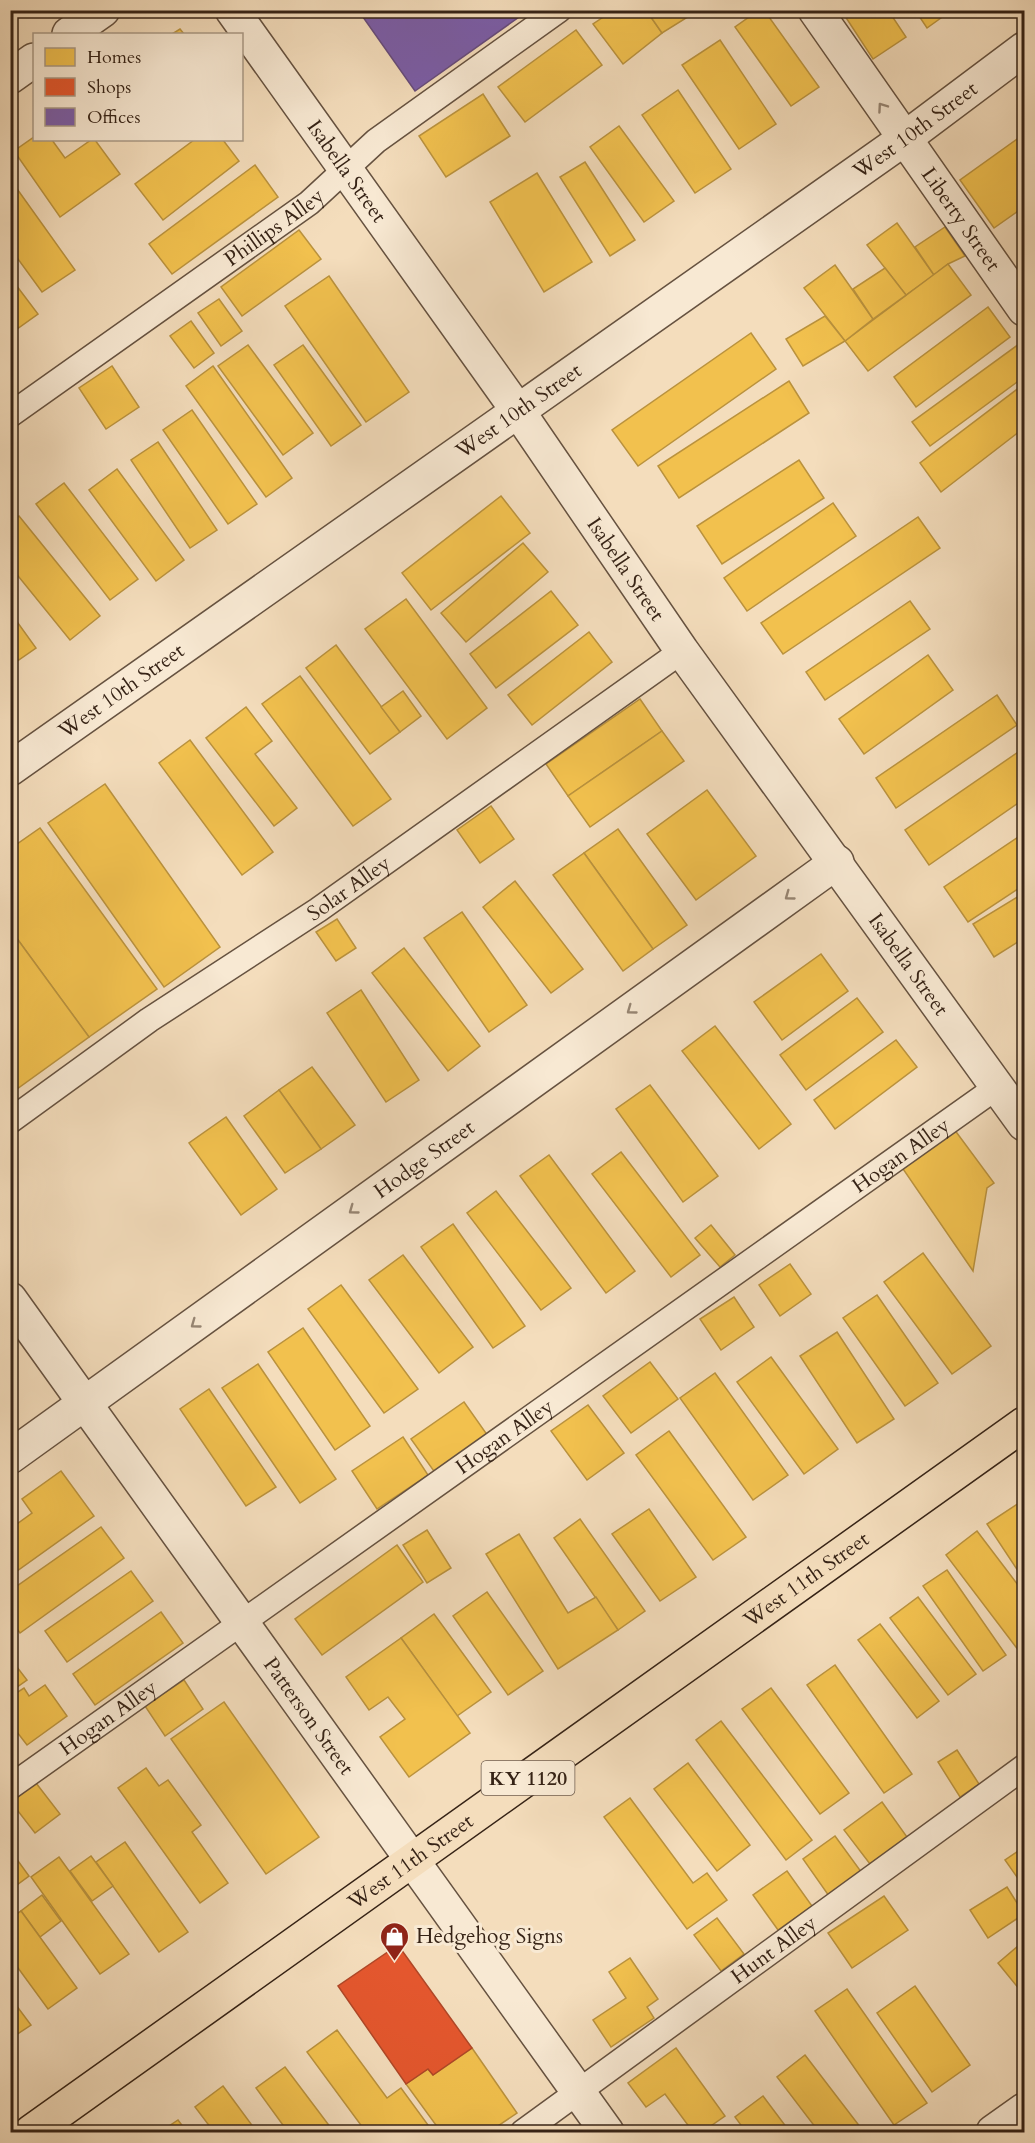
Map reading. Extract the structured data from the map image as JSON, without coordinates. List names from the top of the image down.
{
  "streets": {
    "main road": ["West 11th Street", "KY 1120"],
    "street": [
      "West 10th Street",
      "Isabella Street",
      "Liberty Street",
      "Hodge Street",
      "Patterson Street"
    ],
    "lane": [
      "Phillips Alley",
      "Solar Alley",
      "Hogan Alley",
      "Hunt Alley"
    ]
  },
  "crossings": [
    ["West 10th Street", "Isabella Street"],
    ["West 10th Street", "Liberty Street"],
    ["Isabella Street", "Phillips Alley"],
    ["Isabella Street", "Solar Alley"],
    ["Isabella Street", "Hogan Alley"],
    ["Isabella Street", "Hodge Street"],
    ["Hogan Alley", "Patterson Street"],
    ["Hodge Street", "Patterson Street"],
    ["West 11th Street", "Patterson Street"],
    ["Patterson Street", "Hunt Alley"]
  ],
  "one_way": ["Liberty Street", "Hodge Street"],
  "places": {
    "shop": ["Hedgehog Signs"]
  },
  "legend": ["Homes", "Shops", "Offices"]
}
